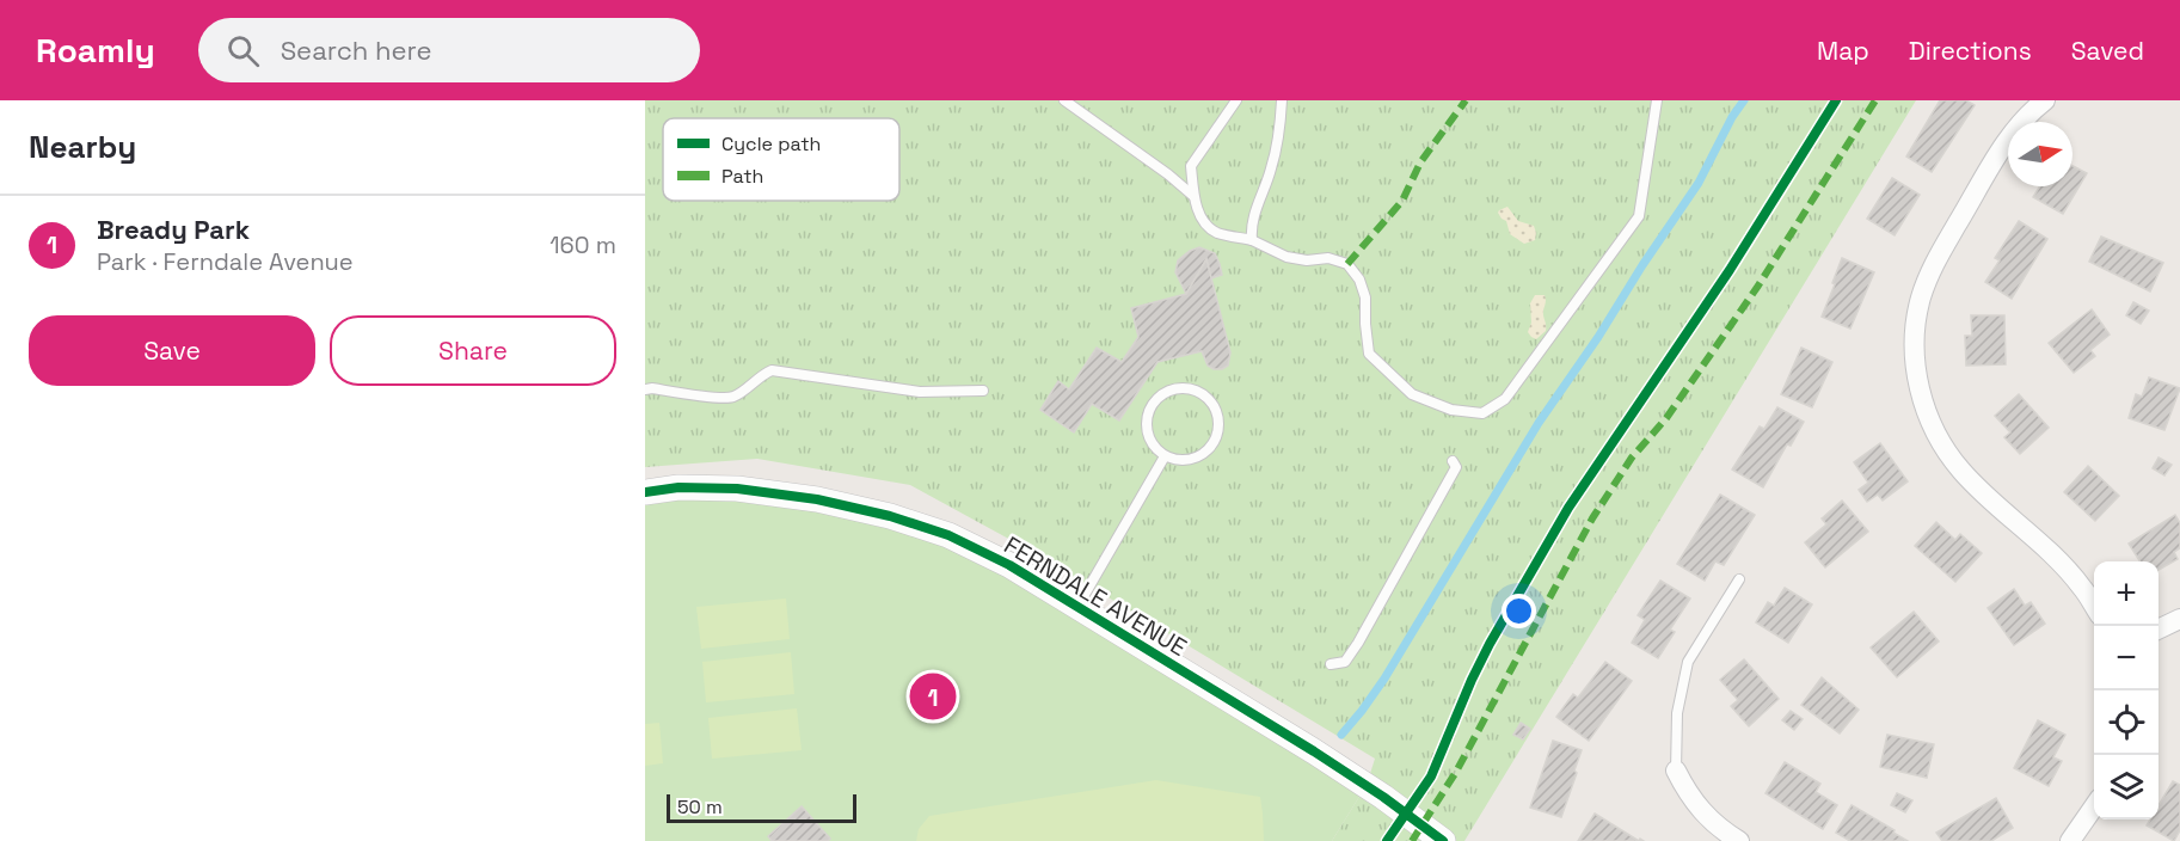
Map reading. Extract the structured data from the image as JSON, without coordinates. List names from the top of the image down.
{
  "streets": {
    "street": ["FERNDALE AVENUE"]
  },
  "legend": ["Cycle path", "Path"],
  "scale_bar": "50 m",
  "north": "right",
  "page": {
    "header": "Roamly",
    "search": "Search here",
    "nav": ["Map", "Directions", "Saved"],
    "heading": "Nearby",
    "list": [
      {
        "mark": "1",
        "name": "Bready Park",
        "note": "Park · Ferndale Avenue",
        "value": "160 m"
      }
    ],
    "buttons": ["Save", "Share"],
    "map_buttons": ["+", "−"],
    "pins": "1",
    "scale": "50 m"
  }
}
